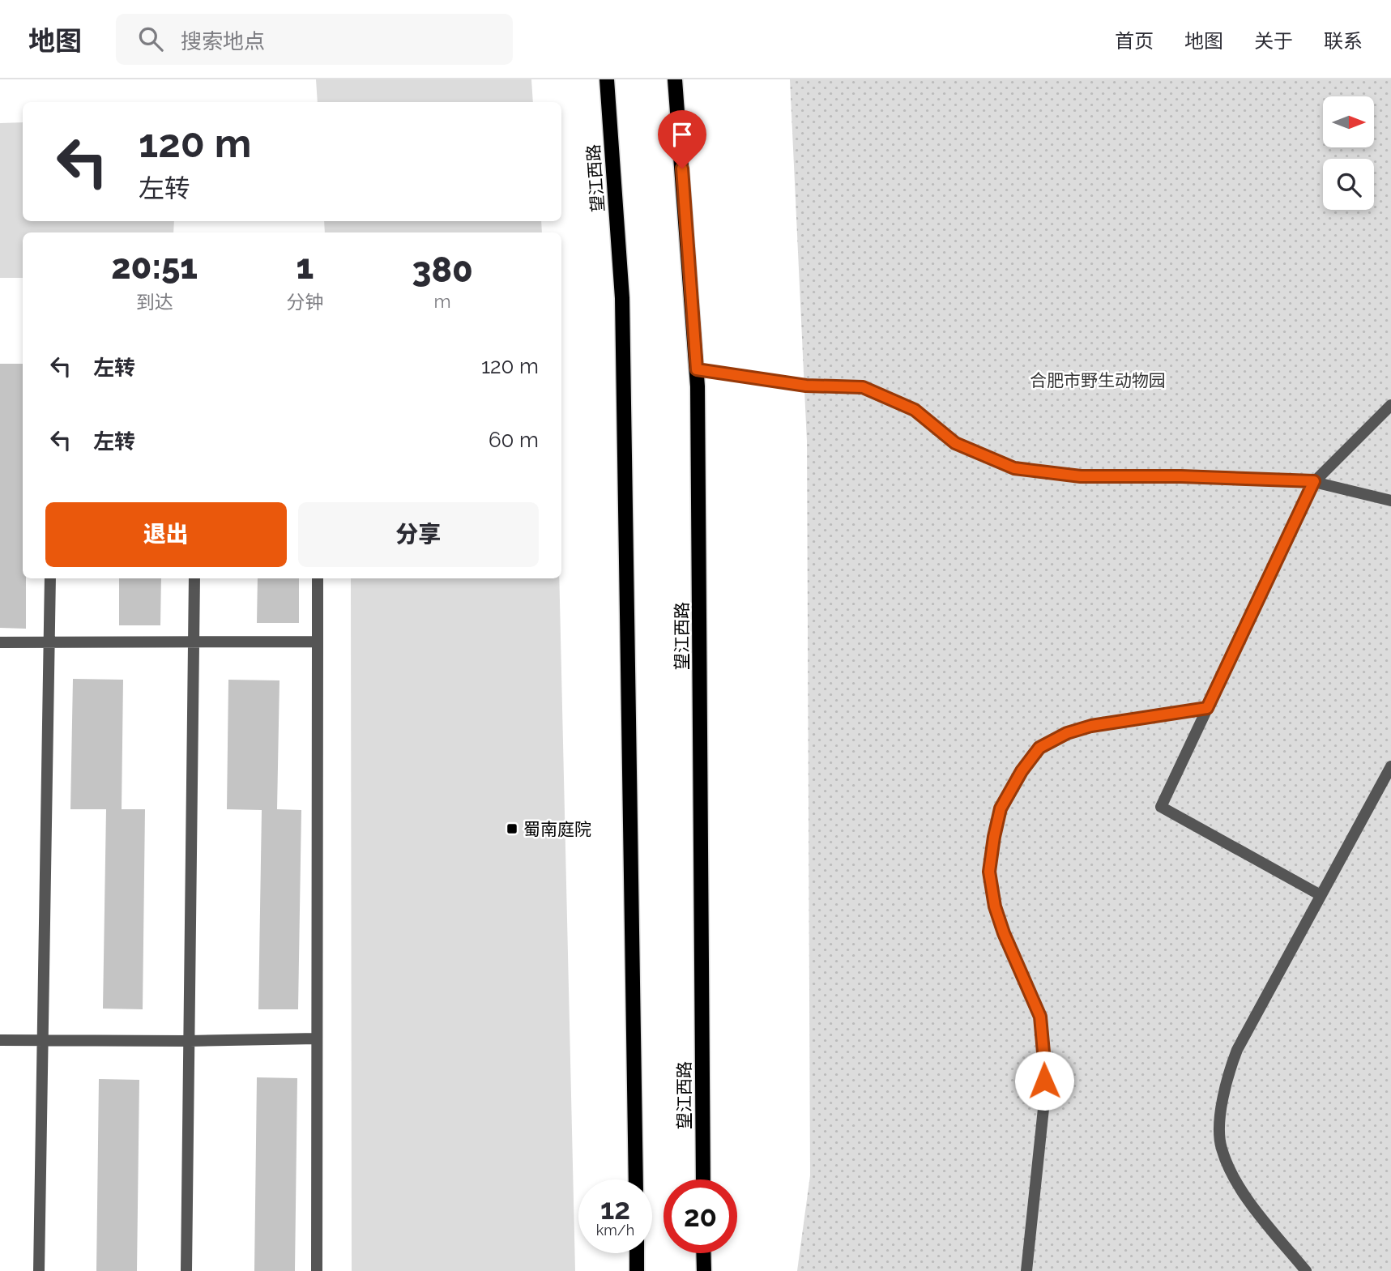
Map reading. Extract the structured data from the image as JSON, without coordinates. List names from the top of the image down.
{
  "streets": {
    "main road": ["望江西路"]
  },
  "parks": ["合肥市野生动物园"],
  "places": {
    "transit": ["蜀南庭院"]
  },
  "north": "right",
  "page": {
    "header": "地图",
    "search": "搜索地点",
    "nav": [
      "首页",
      "地图",
      "关于",
      "联系"
    ],
    "turn": ["120 m", "左转"],
    "eta": [
      "20:51",
      "到达",
      "1",
      "分钟",
      "380",
      "m"
    ],
    "list": [
      {
        "name": "左转",
        "value": "120 m"
      },
      {
        "name": "左转",
        "value": "60 m"
      }
    ],
    "buttons": ["退出", "分享"],
    "speed": "12 km/h",
    "limit": "20"
  }
}
